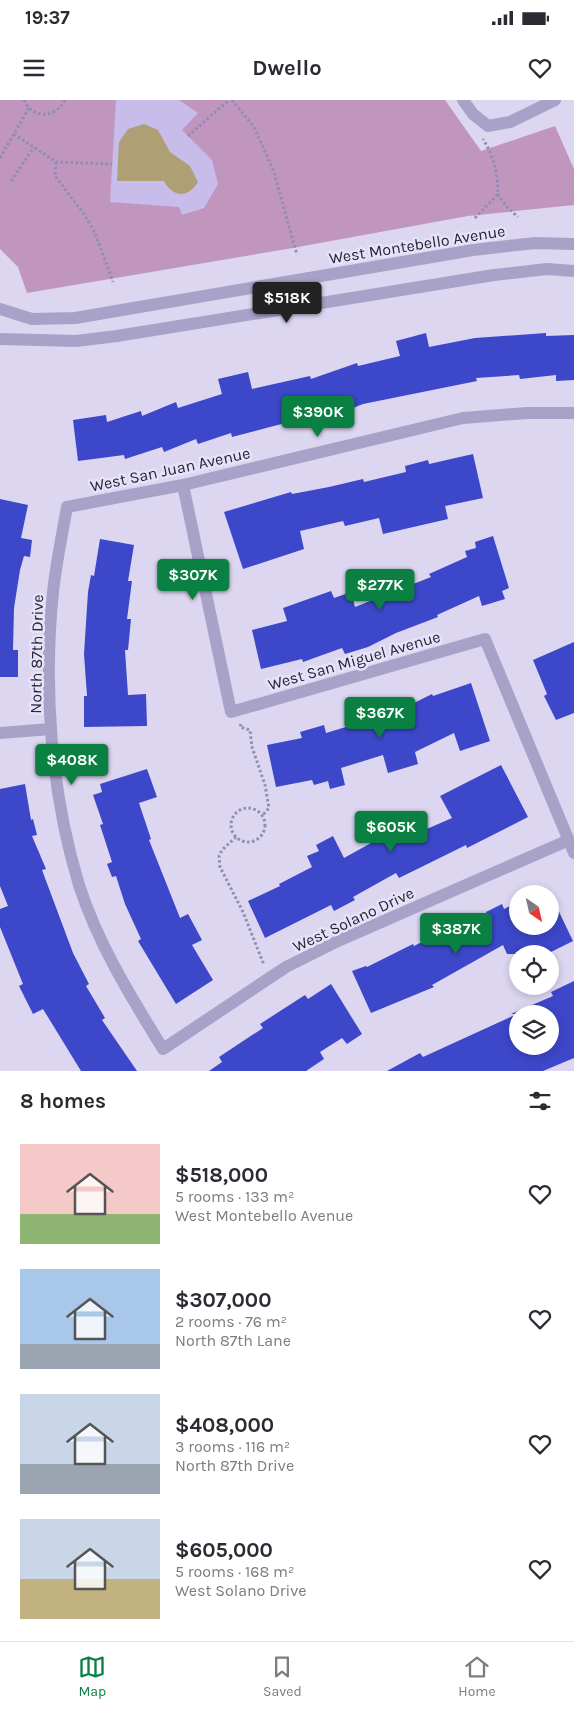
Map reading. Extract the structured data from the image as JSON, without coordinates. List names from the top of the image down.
{
  "streets": {
    "street": [
      "West Montebello Avenue",
      "West San Juan Avenue",
      "North 87th Drive",
      "West San Miguel Avenue",
      "West Solano Drive"
    ]
  },
  "crossings": [
    ["West San Juan Avenue", "North 87th Drive"],
    ["North 87th Drive", "West Solano Drive"],
    ["West San Miguel Avenue", "West Solano Drive"]
  ],
  "north": "bottom right",
  "page": {
    "status": "19:37",
    "header": "Dwello",
    "price": [
      "$518K",
      "$390K",
      "$307K",
      "$277K",
      "$367K",
      "$408K",
      "$605K",
      "$387K"
    ],
    "heading": "8 homes",
    "list": [
      {
        "name": "$518,000",
        "note": "5 rooms · 133 m² · West Montebello Avenue"
      },
      {
        "name": "$307,000",
        "note": "2 rooms · 76 m² · North 87th Lane"
      },
      {
        "name": "$408,000",
        "note": "3 rooms · 116 m² · North 87th Drive"
      },
      {
        "name": "$605,000",
        "note": "5 rooms · 168 m² · West Solano Drive"
      }
    ],
    "tabs": ["Map", "Saved", "Home"]
  }
}
